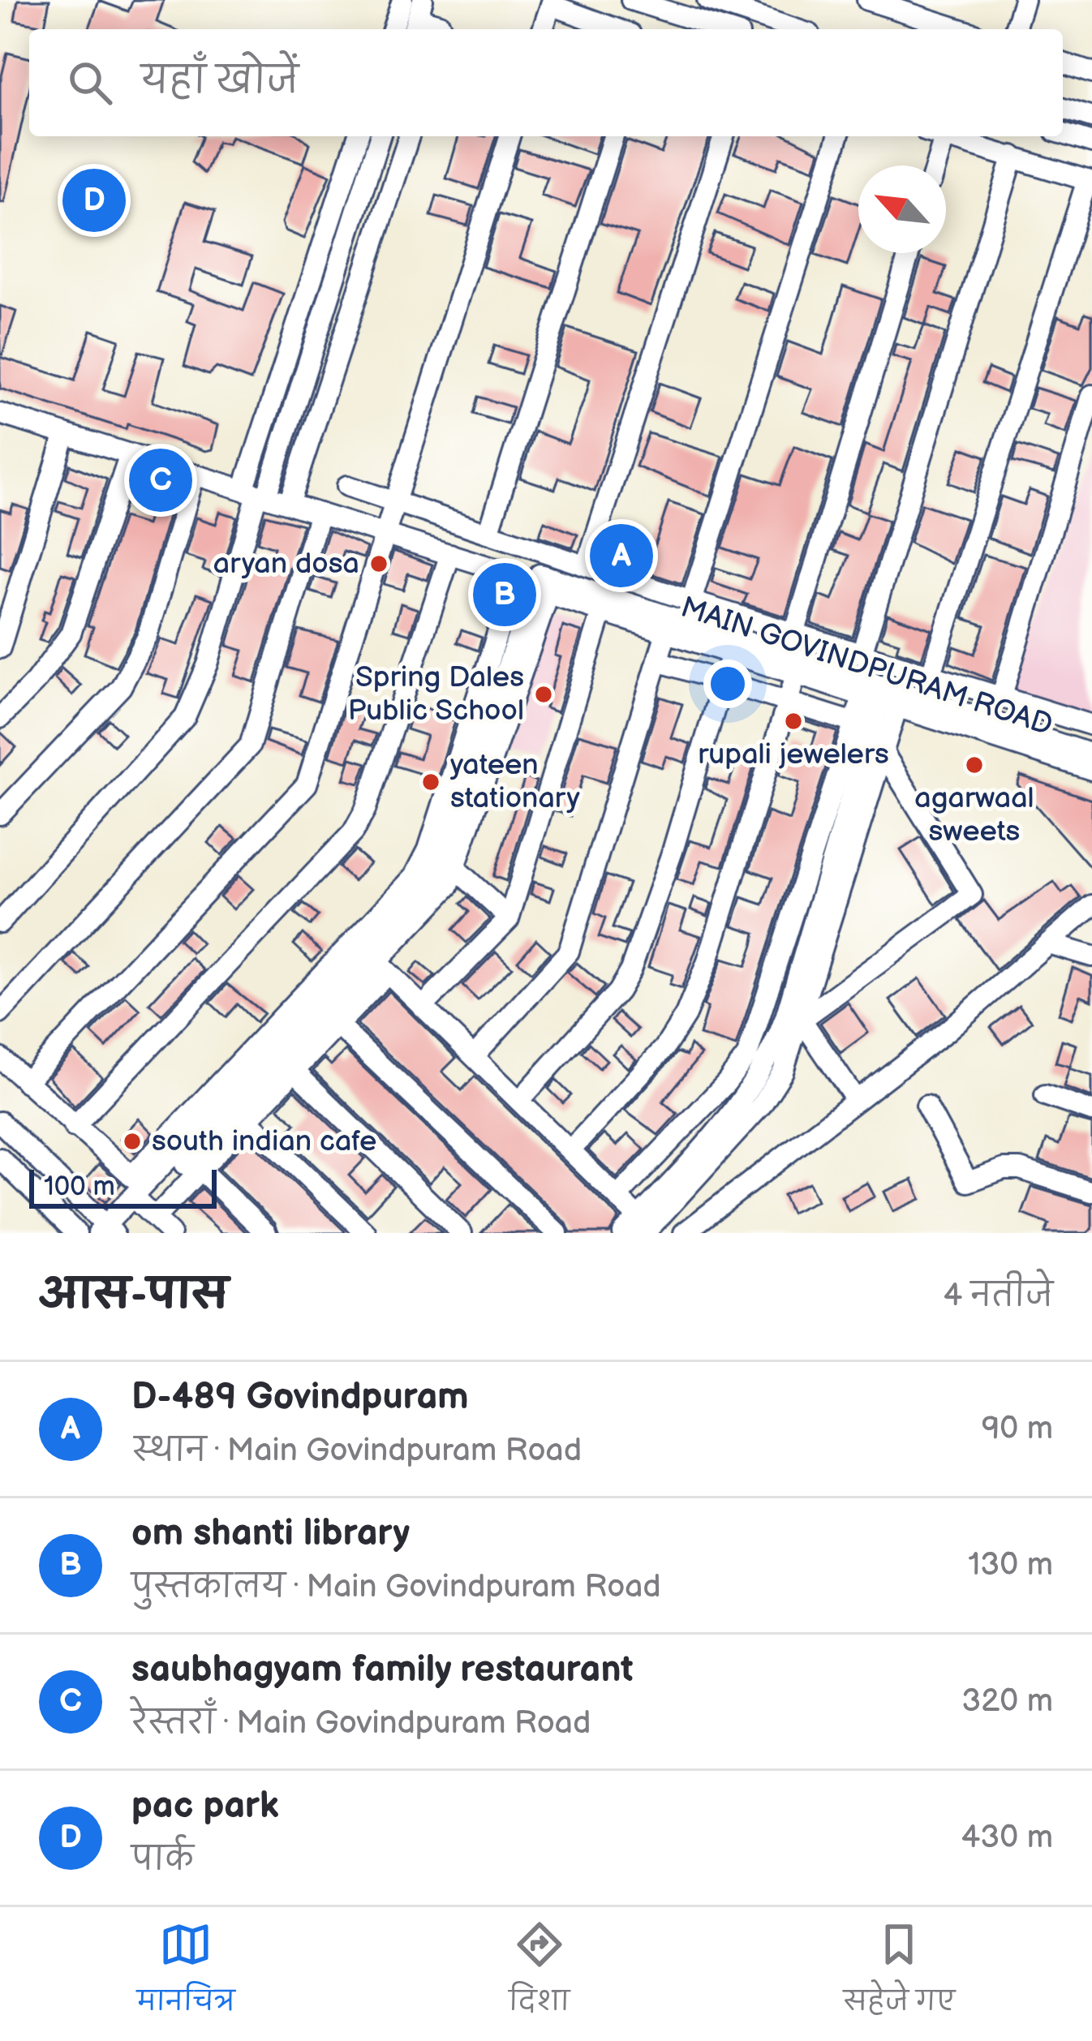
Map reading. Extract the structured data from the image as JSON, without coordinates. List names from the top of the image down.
{
  "streets": {
    "street": ["MAIN GOVINDPURAM ROAD"]
  },
  "places": [
    "aryan dosa",
    "Spring Dales Public School",
    "rupali jewelers",
    "agarwaal sweets",
    "yateen stationary",
    "south indian cafe"
  ],
  "scale_bar": "100 m",
  "north": "top left",
  "page": {
    "search": "यहाँ खोजें",
    "pins": [
      "D",
      "C",
      "A",
      "B"
    ],
    "scale": "100 m",
    "heading": ["आस-पास", "4 नतीजे"],
    "list": [
      {
        "mark": "A",
        "name": "D-489 Govindpuram",
        "note": "स्थान · Main Govindpuram Road",
        "value": "90 m"
      },
      {
        "mark": "B",
        "name": "om shanti library",
        "note": "पुस्तकालय · Main Govindpuram Road",
        "value": "130 m"
      },
      {
        "mark": "C",
        "name": "saubhagyam family restaurant",
        "note": "रेस्तराँ · Main Govindpuram Road",
        "value": "320 m"
      },
      {
        "mark": "D",
        "name": "pac park",
        "note": "पार्क",
        "value": "430 m"
      }
    ],
    "nav": ["मानचित्र", "दिशा", "सहेजे गए"]
  }
}
